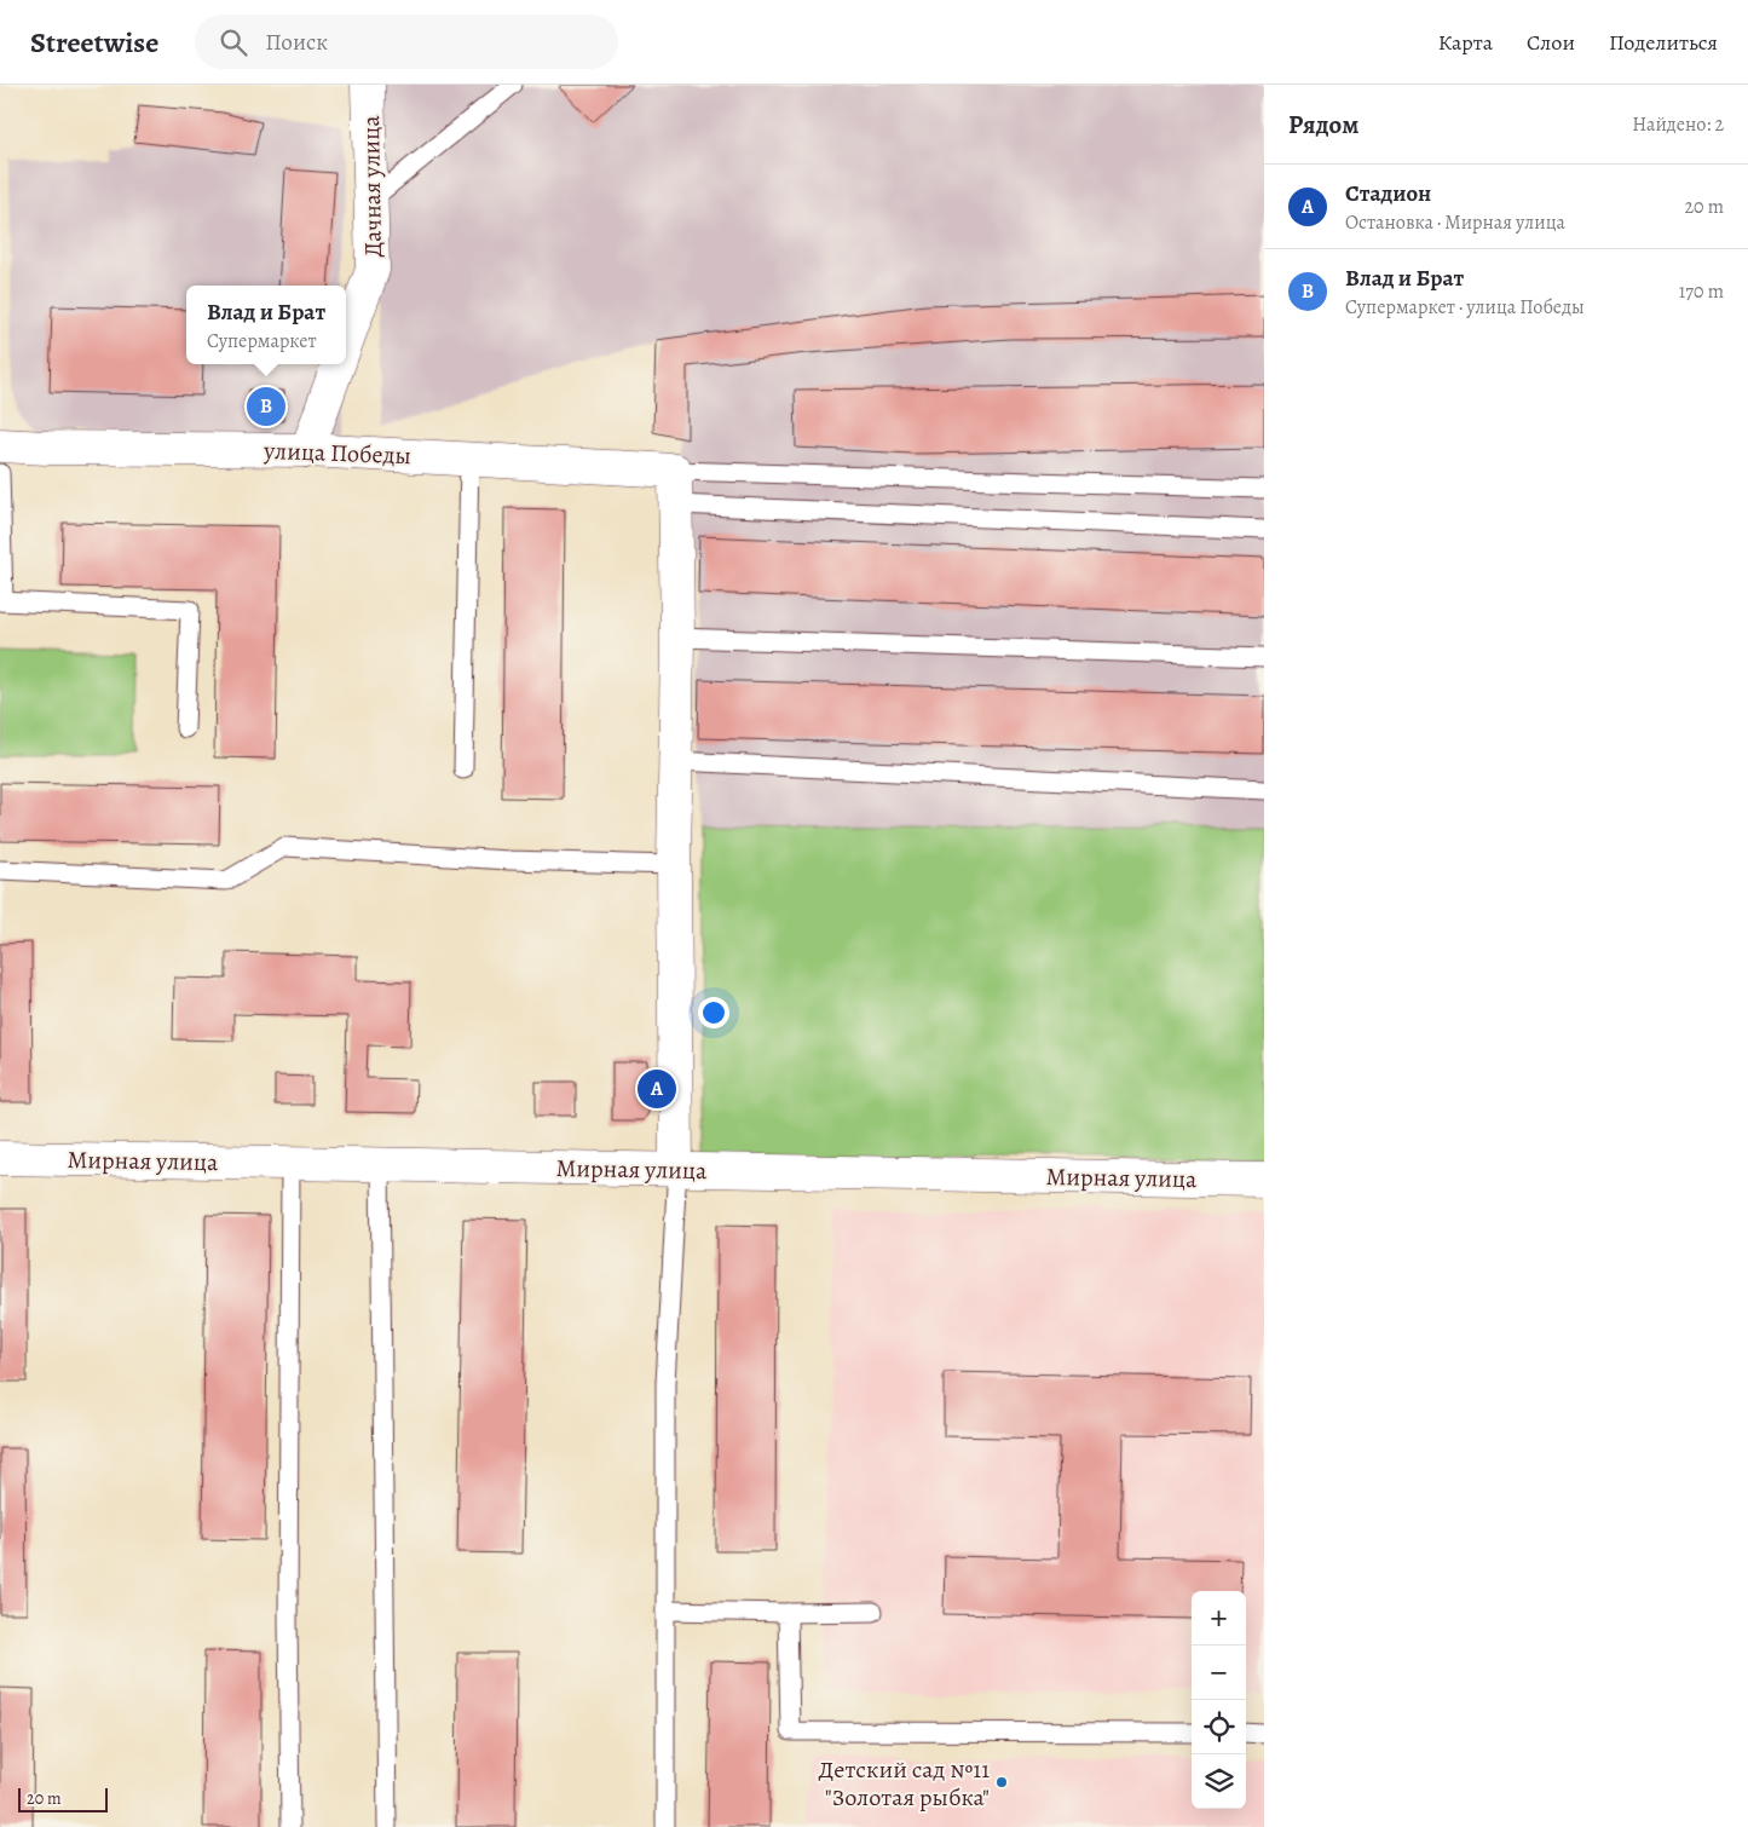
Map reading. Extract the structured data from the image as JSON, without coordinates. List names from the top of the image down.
{
  "streets": {
    "street": ["Дачная улица", "улица Победы", "Мирная улица"]
  },
  "places": ["Детский сад №11 \"Золотая рыбка\""],
  "scale_bar": "20 m",
  "page": {
    "header": "Streetwise",
    "search": "Поиск",
    "nav": ["Карта", "Слои", "Поделиться"],
    "heading": ["Рядом", "Найдено: 2"],
    "list": [
      {
        "mark": "A",
        "name": "Стадион",
        "note": "Остановка · Мирная улица",
        "value": "20 m"
      },
      {
        "mark": "B",
        "name": "Влад и Брат",
        "note": "Супермаркет · улица Победы",
        "value": "170 m"
      }
    ],
    "popup": ["Влад и Брат", "Супермаркет"],
    "pins": ["B", "A"],
    "map_buttons": ["+", "−"],
    "scale": "20 m"
  }
}
